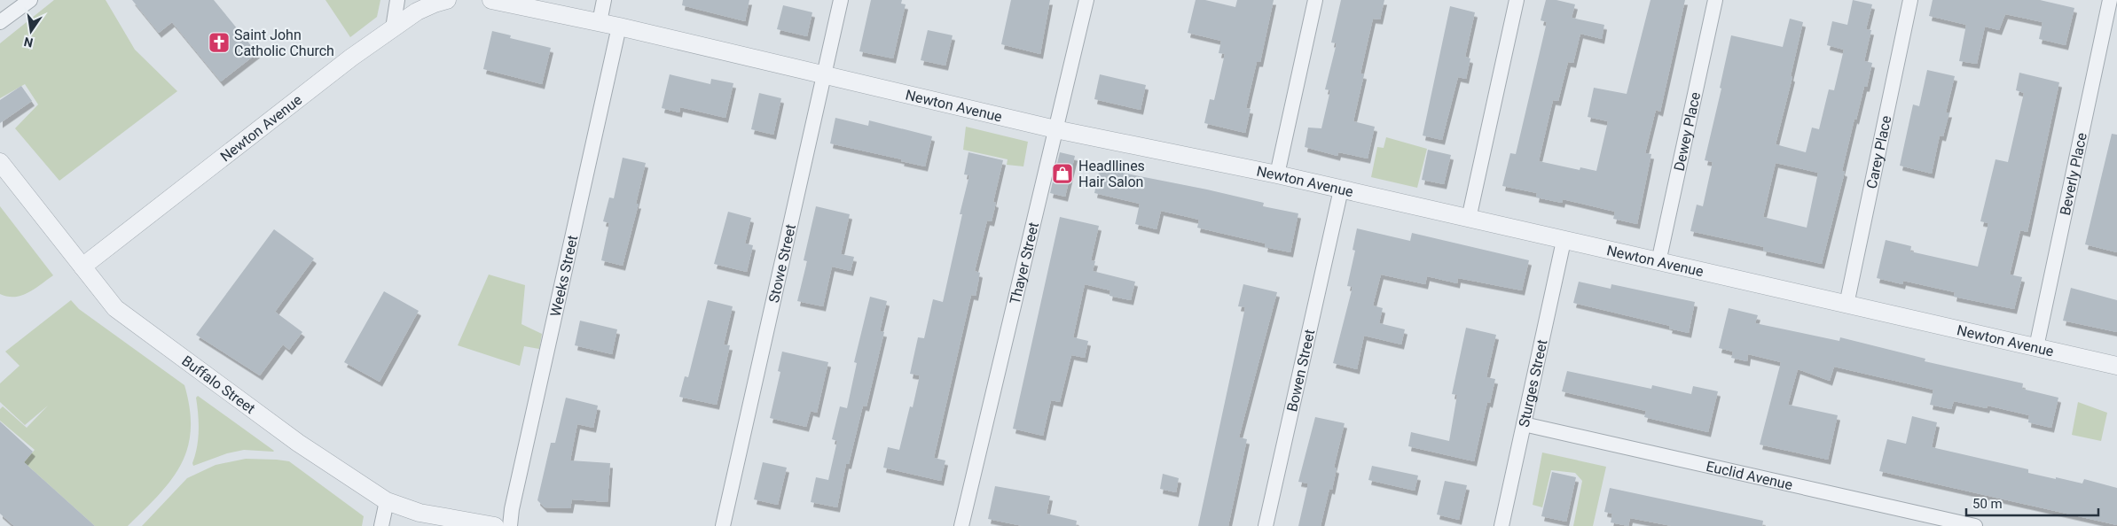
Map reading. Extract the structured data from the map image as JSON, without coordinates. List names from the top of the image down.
{
  "streets": {
    "street": [
      "Newton Avenue",
      "Dewey Place",
      "Carey Place",
      "Beverly Place",
      "Stowe Street",
      "Thayer Street",
      "Weeks Street",
      "Bowen Street",
      "Sturges Street",
      "Buffalo Street",
      "Euclid Avenue"
    ]
  },
  "crossings": [
    ["Newton Avenue", "Dewey Place"],
    ["Newton Avenue", "Carey Place"],
    ["Newton Avenue", "Beverly Place"],
    ["Newton Avenue", "Stowe Street"],
    ["Newton Avenue", "Thayer Street"],
    ["Newton Avenue", "Weeks Street"],
    ["Newton Avenue", "Bowen Street"],
    ["Newton Avenue", "Sturges Street"],
    ["Newton Avenue", "Buffalo Street"],
    ["Sturges Street", "Euclid Avenue"]
  ],
  "places": {
    "church": ["Saint John Catholic Church"],
    "shop": ["Headllines Hair Salon"]
  },
  "scale_bar": "50 m",
  "north": "bottom"
}
